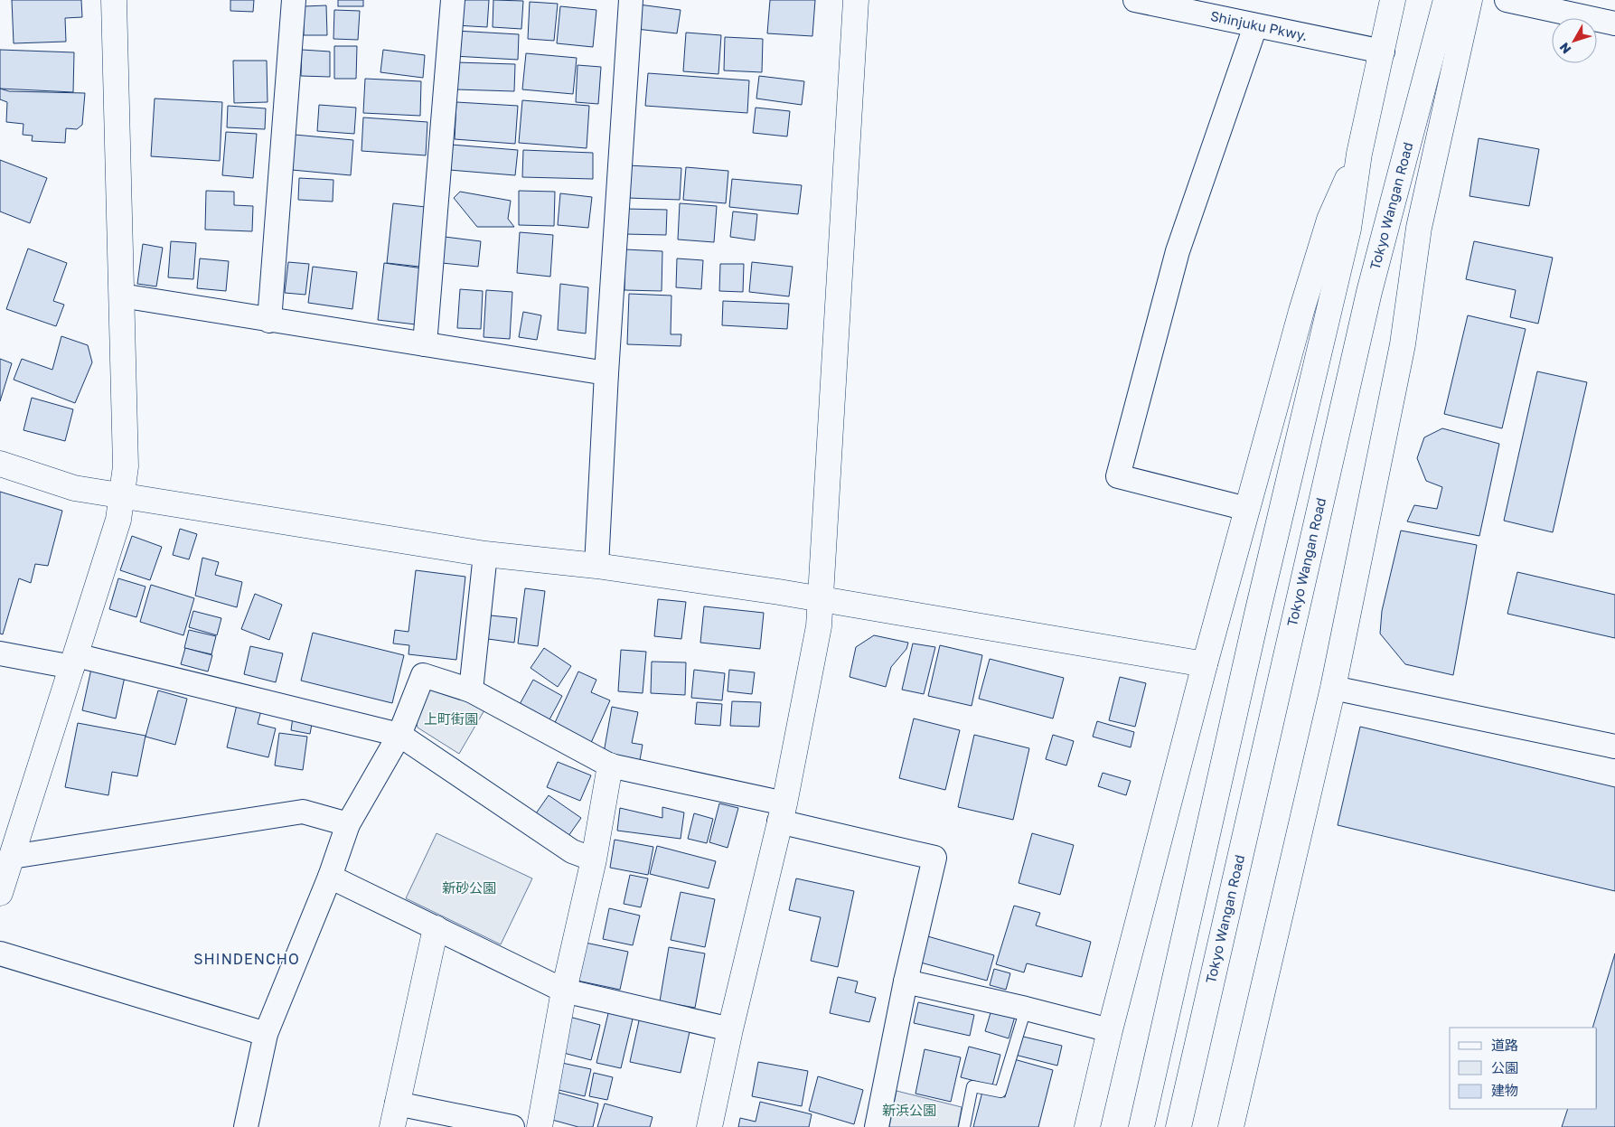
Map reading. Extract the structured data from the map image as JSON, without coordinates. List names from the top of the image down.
{
  "streets": {
    "main road": ["Tokyo Wangan Road"],
    "street": ["Shinjuku Pkwy."]
  },
  "districts": ["SHINDENCHO"],
  "parks": ["上町街園", "新砂公園", "新浜公園"],
  "legend": ["道路", "公園", "建物"],
  "north": "bottom left"
}
